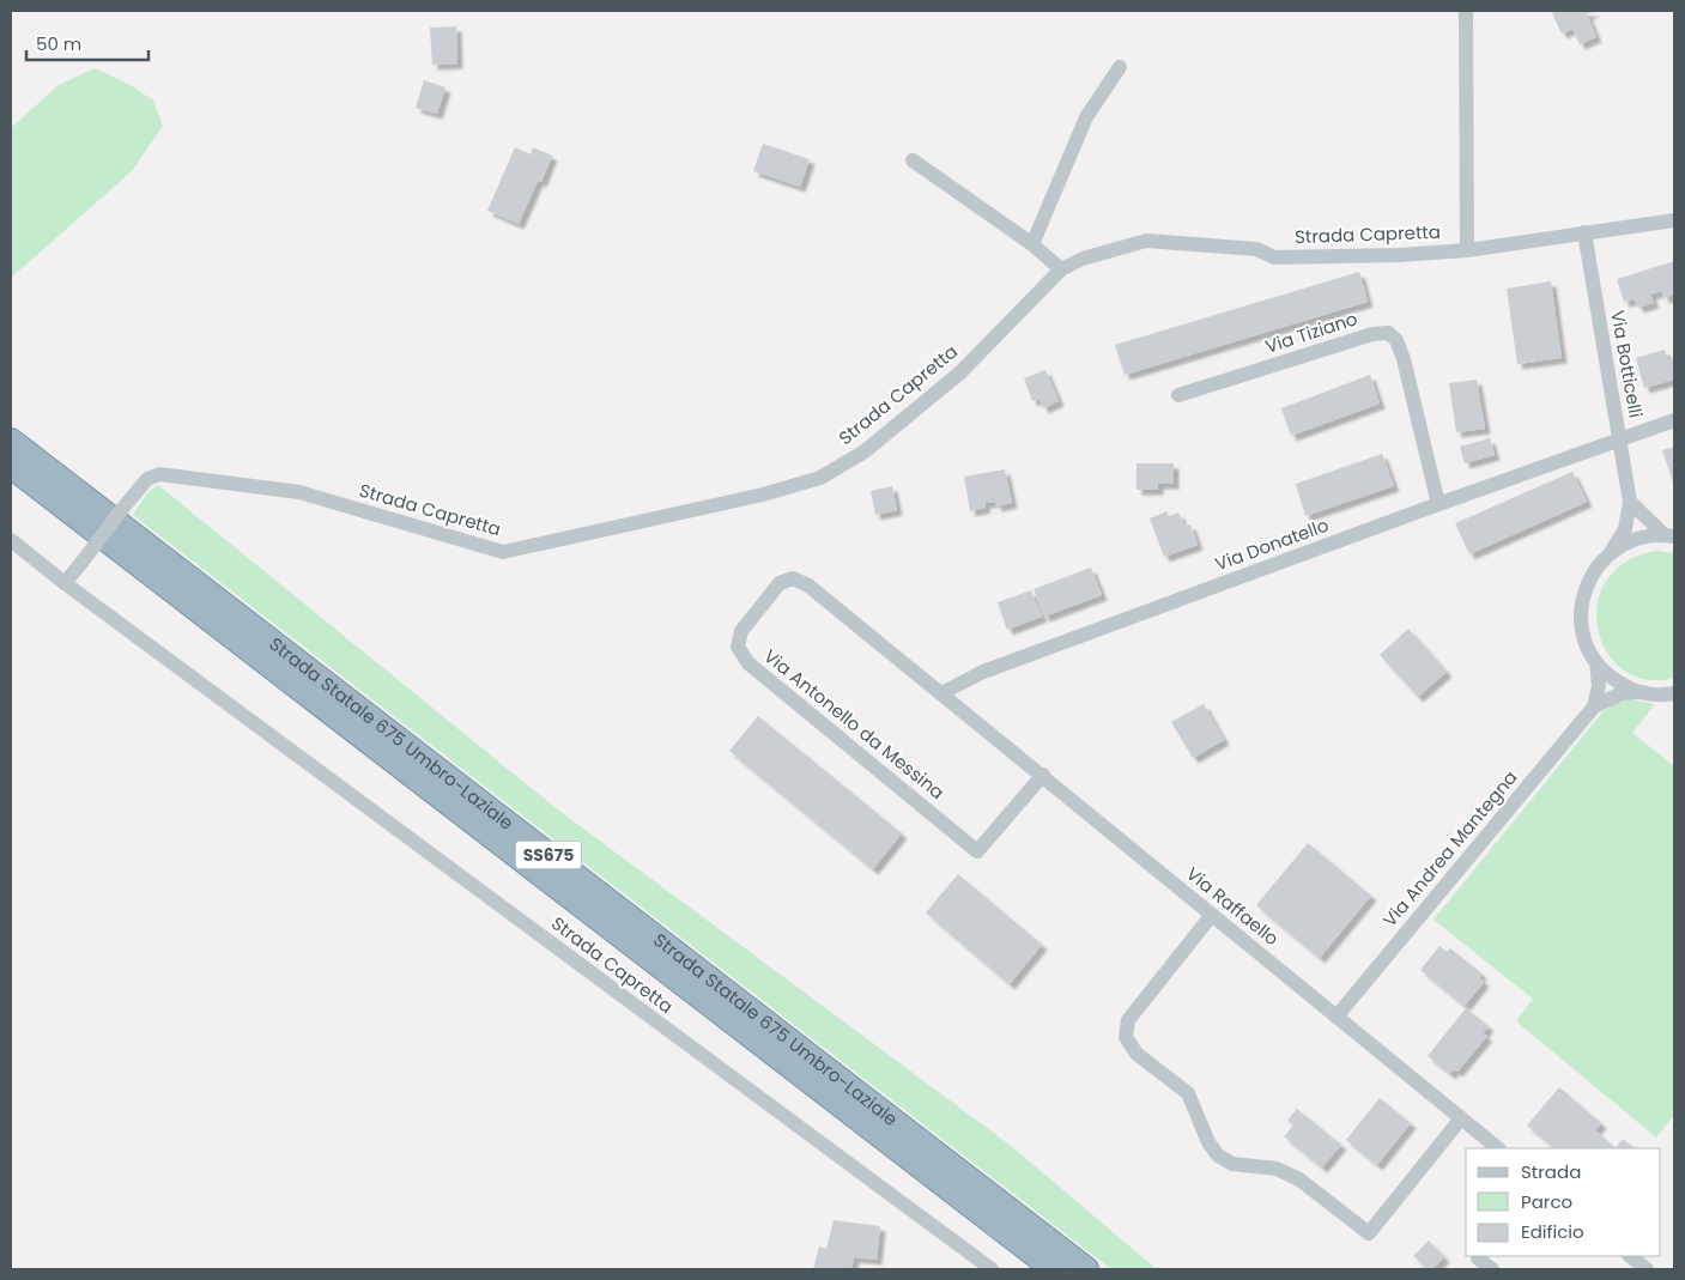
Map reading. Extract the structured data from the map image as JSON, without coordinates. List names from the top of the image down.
{
  "streets": {
    "highway": ["Strada Statale 675 Umbro-Laziale", "SS675"],
    "street": [
      "Strada Capretta",
      "Via Tiziano",
      "Via Botticelli",
      "Via Donatello",
      "Via Antonello da Messina",
      "Via Andrea Mantegna",
      "Via Raffaello"
    ]
  },
  "crossings": [
    ["Strada Capretta", "Via Botticelli"],
    ["Via Tiziano", "Via Donatello"],
    ["Via Botticelli", "Via Donatello"],
    ["Via Donatello", "Via Antonello da Messina"],
    ["Via Donatello", "Via Raffaello"],
    ["Via Antonello da Messina", "Via Raffaello"],
    ["Via Andrea Mantegna", "Via Raffaello"]
  ],
  "legend": ["Strada", "Parco", "Edificio"],
  "scale_bar": "50 m"
}
